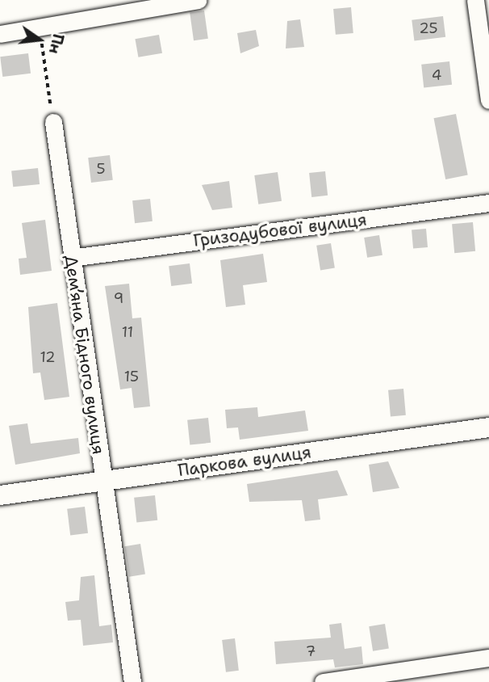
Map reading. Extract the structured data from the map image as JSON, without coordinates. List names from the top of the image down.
{
  "streets": {
    "street": ["Гризодубової вулиця", "Дем’яна Бідного вулиця", "Паркова вулиця"]
  },
  "crossings": [
    ["Гризодубової вулиця", "Дем’яна Бідного вулиця"],
    ["Дем’яна Бідного вулиця", "Паркова вулиця"]
  ],
  "house_numbers": [
    "25",
    "4",
    "5",
    "9",
    "11",
    "12",
    "15",
    "7"
  ],
  "north": "right"
}
